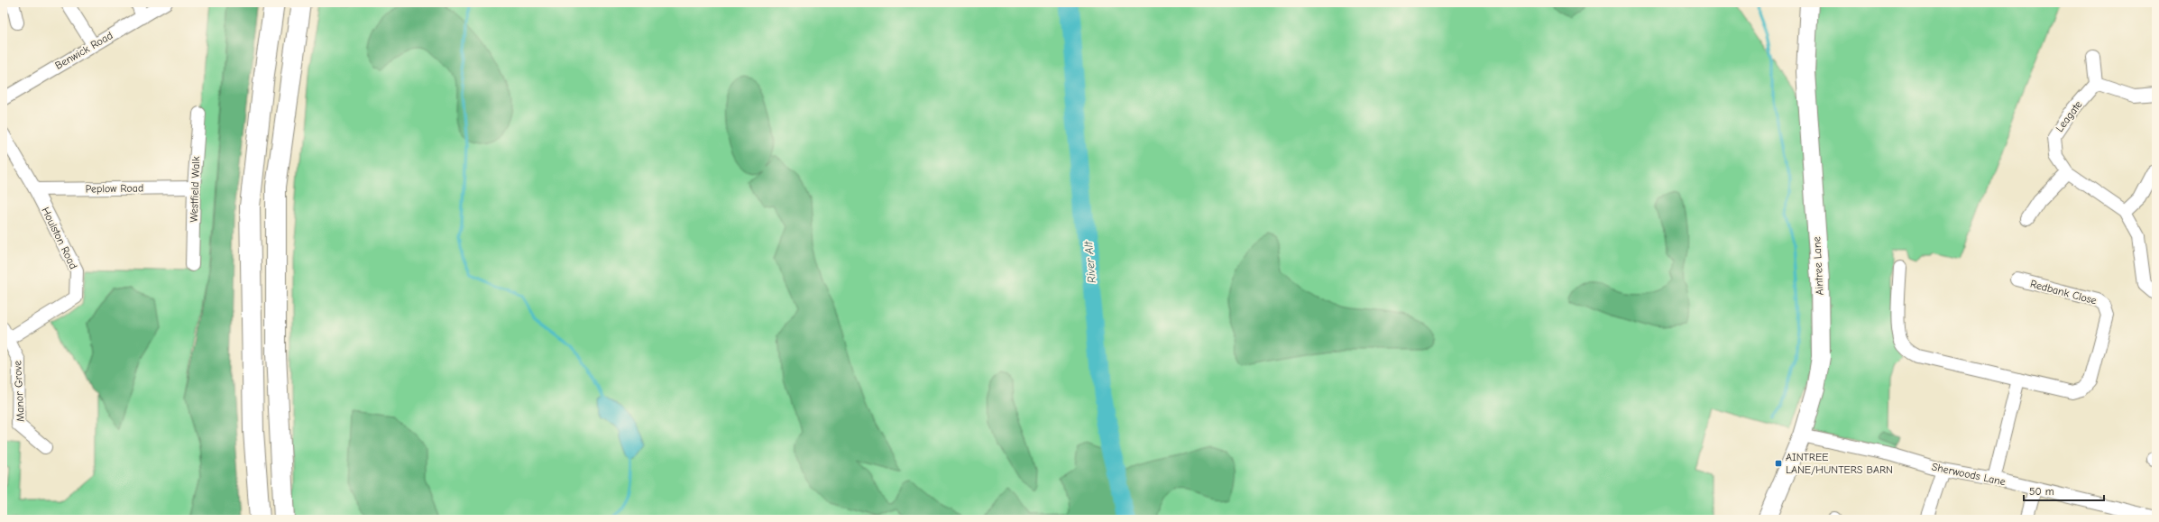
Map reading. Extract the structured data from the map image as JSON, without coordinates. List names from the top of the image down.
{
  "streets": {
    "main road": ["Aintree Lane"],
    "street": [
      "Benwick Road",
      "Leagate",
      "Peplow Road",
      "Westfield Walk",
      "Houlston Road",
      "Redbank Close",
      "Manor Grove",
      "Sherwoods Lane"
    ]
  },
  "crossings": [
    ["Peplow Road", "Westfield Walk"],
    ["Peplow Road", "Houlston Road"],
    ["Houlston Road", "Manor Grove"],
    ["Aintree Lane", "Sherwoods Lane"]
  ],
  "water": ["River Alt"],
  "places": {
    "transit": ["AINTREE LANE/HUNTERS BARN"]
  },
  "scale_bar": "50 m"
}
